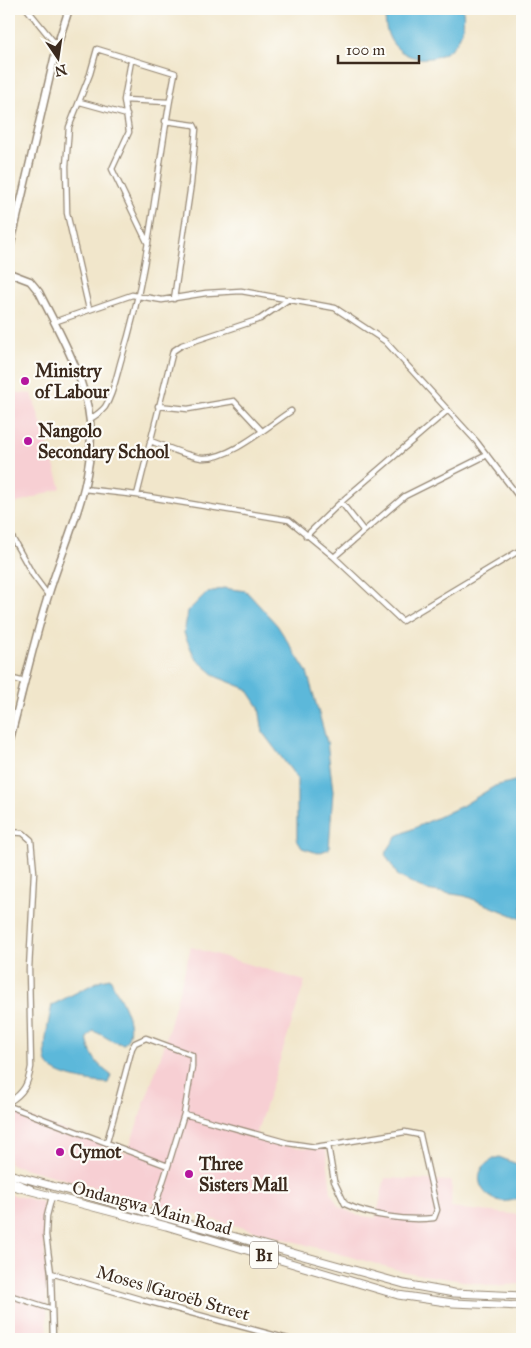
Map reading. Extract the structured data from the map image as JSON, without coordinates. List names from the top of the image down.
{
  "streets": {
    "main road": ["Ondangwa Main Road", "B1"],
    "street": ["Moses ǁGaroëb Street"]
  },
  "places": [
    "Ministry of Labour",
    "Nangolo Secondary School",
    "Cymot",
    "Three Sisters Mall"
  ],
  "scale_bar": "100 m",
  "north": "bottom"
}
